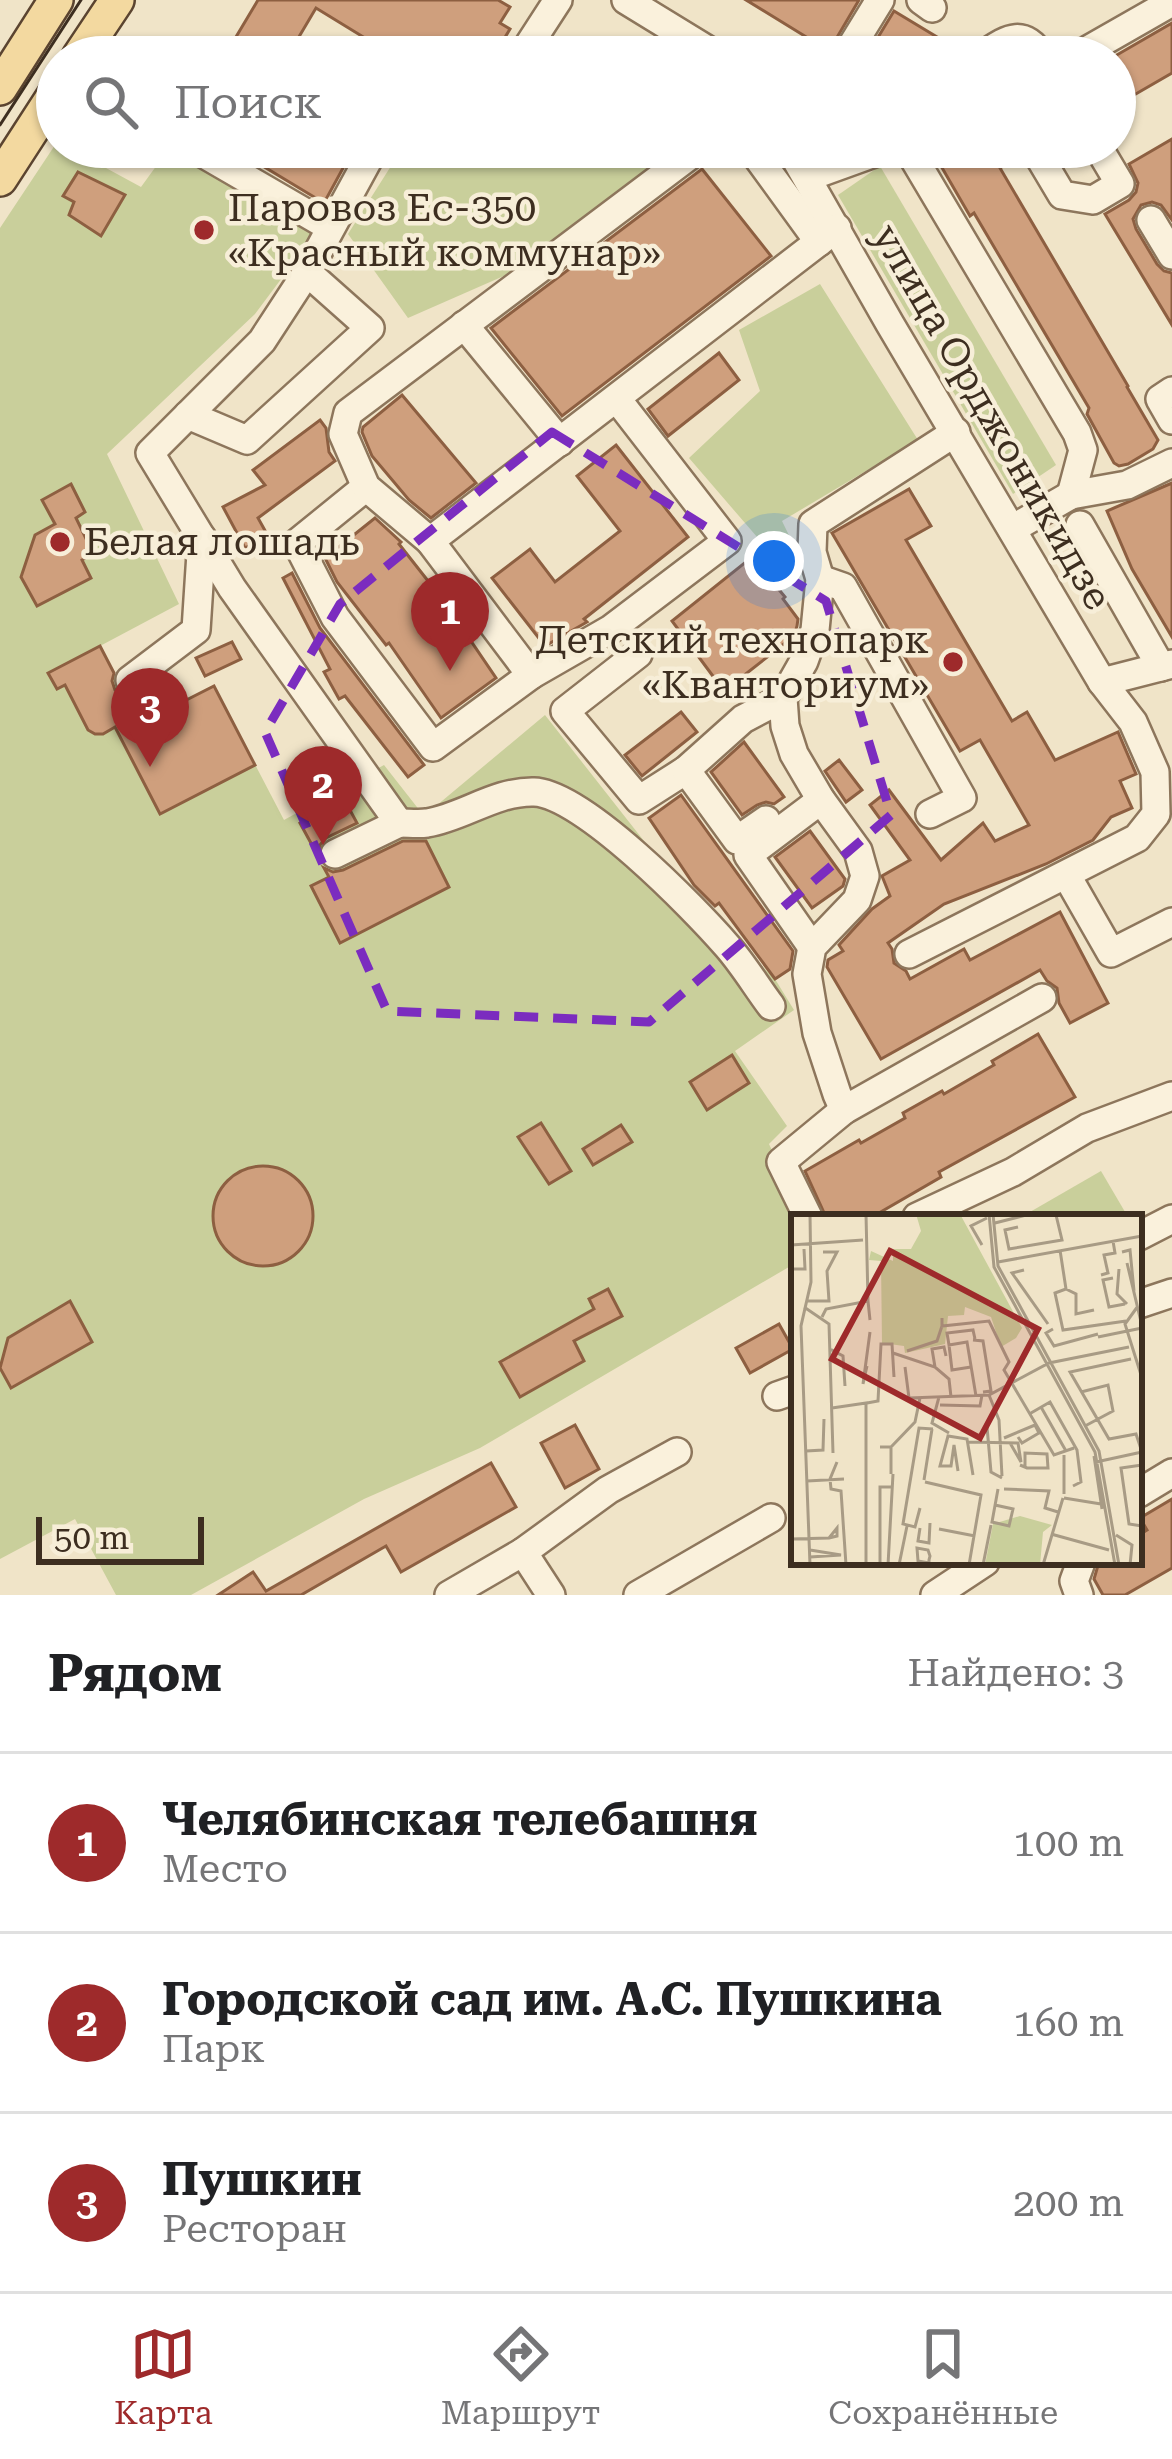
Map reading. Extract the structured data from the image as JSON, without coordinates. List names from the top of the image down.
{
  "streets": {
    "street": ["улица Орджоникидзе"]
  },
  "places": ["Паровоз Ес-350 «Красный коммунар»", "Белая лошадь", "Детский технопарк «Кванториум»"],
  "scale_bar": "50 m",
  "page": {
    "search": "Поиск",
    "pins": ["1", "3", "2"],
    "scale": "50 m",
    "heading": ["Рядом", "Найдено: 3"],
    "list": [
      {
        "mark": "1",
        "name": "Челябинская телебашня",
        "note": "Место",
        "value": "100 m"
      },
      {
        "mark": "2",
        "name": "Городской сад им. А.С. Пушкина",
        "note": "Парк",
        "value": "160 m"
      },
      {
        "mark": "3",
        "name": "Пушкин",
        "note": "Ресторан",
        "value": "200 m"
      }
    ],
    "nav": ["Карта", "Маршрут", "Сохранённые"]
  }
}
